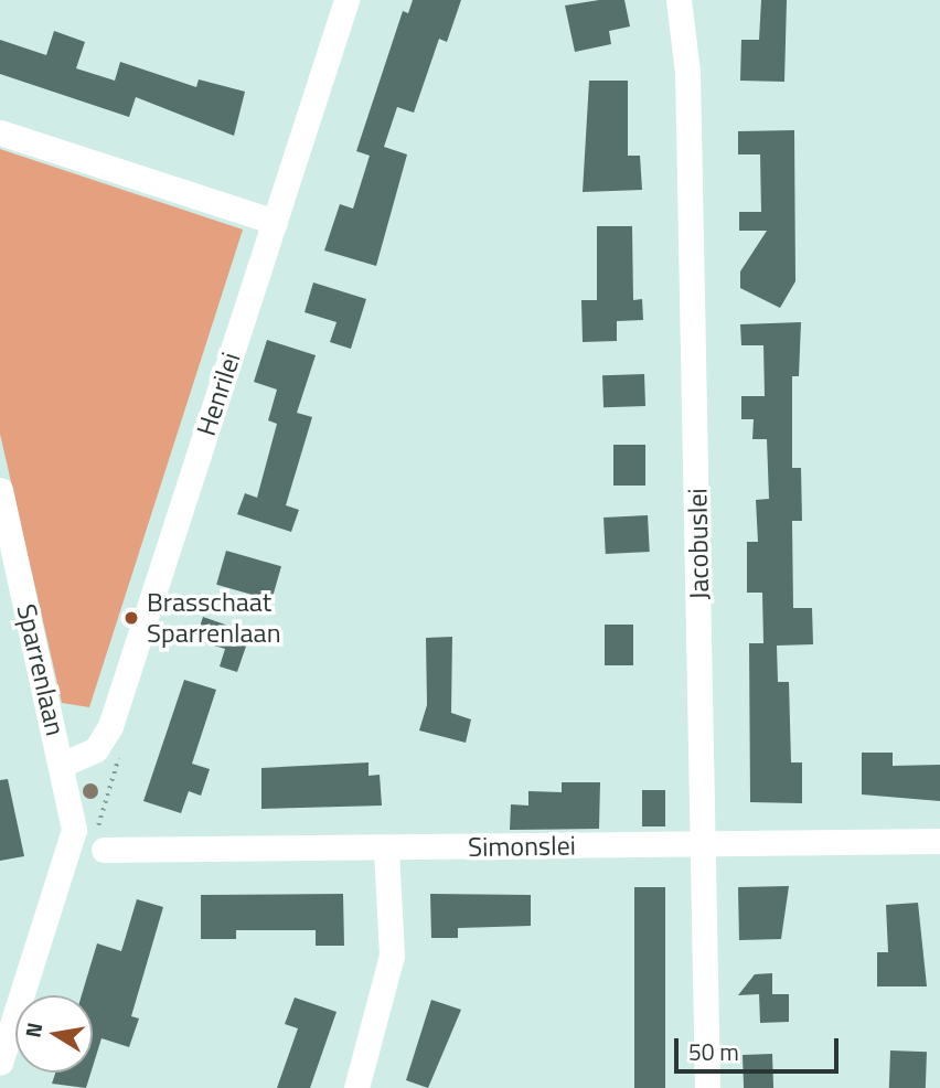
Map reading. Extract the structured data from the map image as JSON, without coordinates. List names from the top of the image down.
{
  "streets": {
    "street": [
      "Henrilei",
      "Jacobuslei",
      "Sparrenlaan",
      "Simonslei"
    ]
  },
  "crossings": [
    ["Henrilei", "Sparrenlaan"],
    ["Jacobuslei", "Simonslei"]
  ],
  "places": ["Brasschaat Sparrenlaan"],
  "scale_bar": "50 m",
  "north": "left"
}
